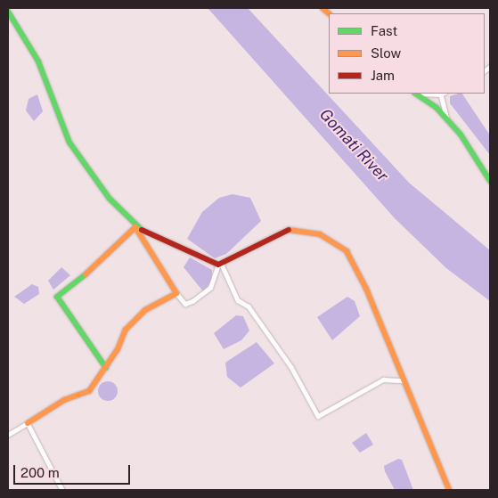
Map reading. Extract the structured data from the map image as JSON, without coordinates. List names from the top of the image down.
{
  "water": ["Gomati River"],
  "legend": ["Fast", "Slow", "Jam"],
  "scale_bar": "200 m"
}
